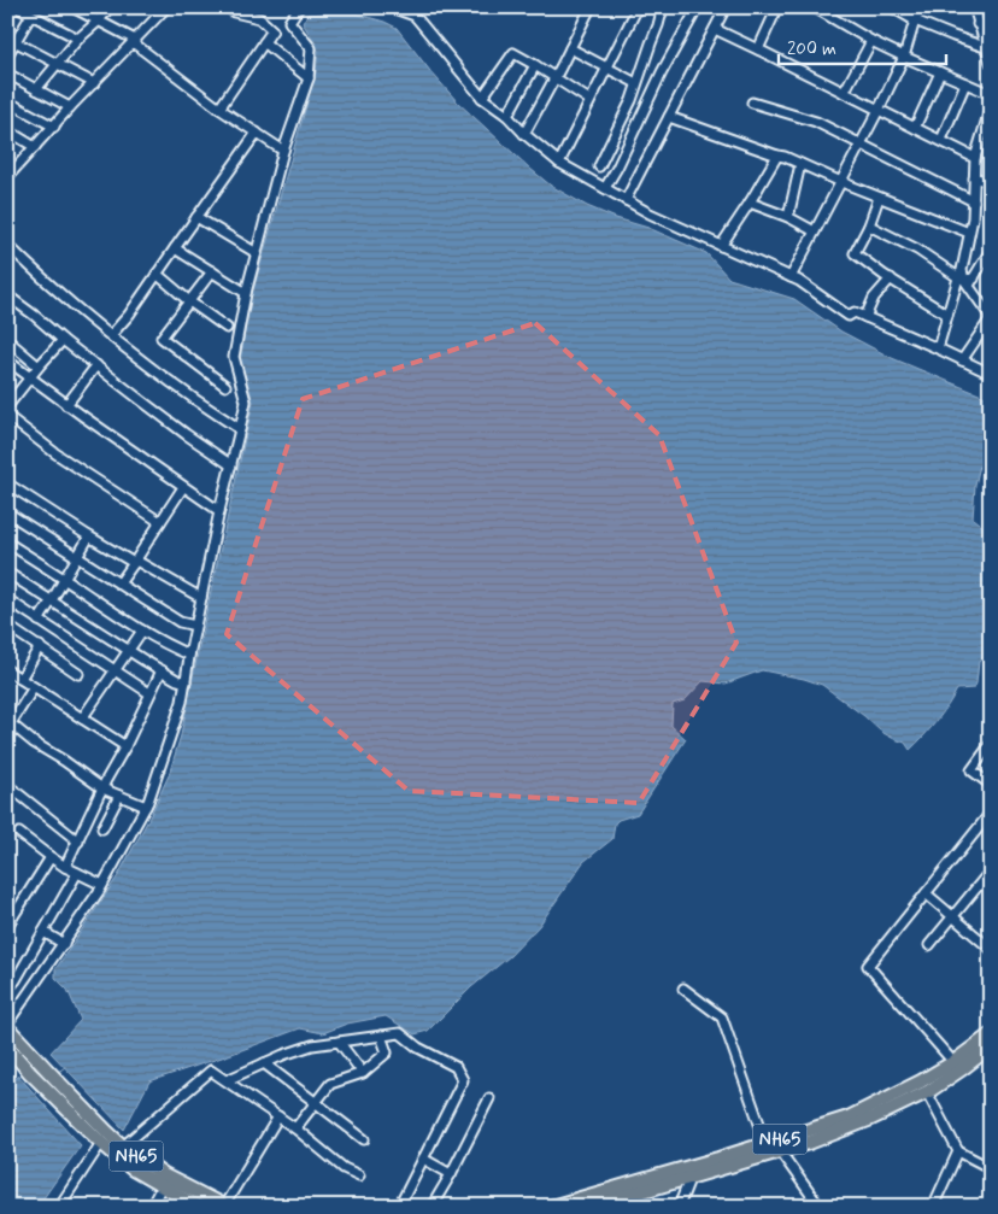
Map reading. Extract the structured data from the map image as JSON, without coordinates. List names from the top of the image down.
{
  "streets": {
    "highway": ["NH65"]
  },
  "scale_bar": "200 m"
}
